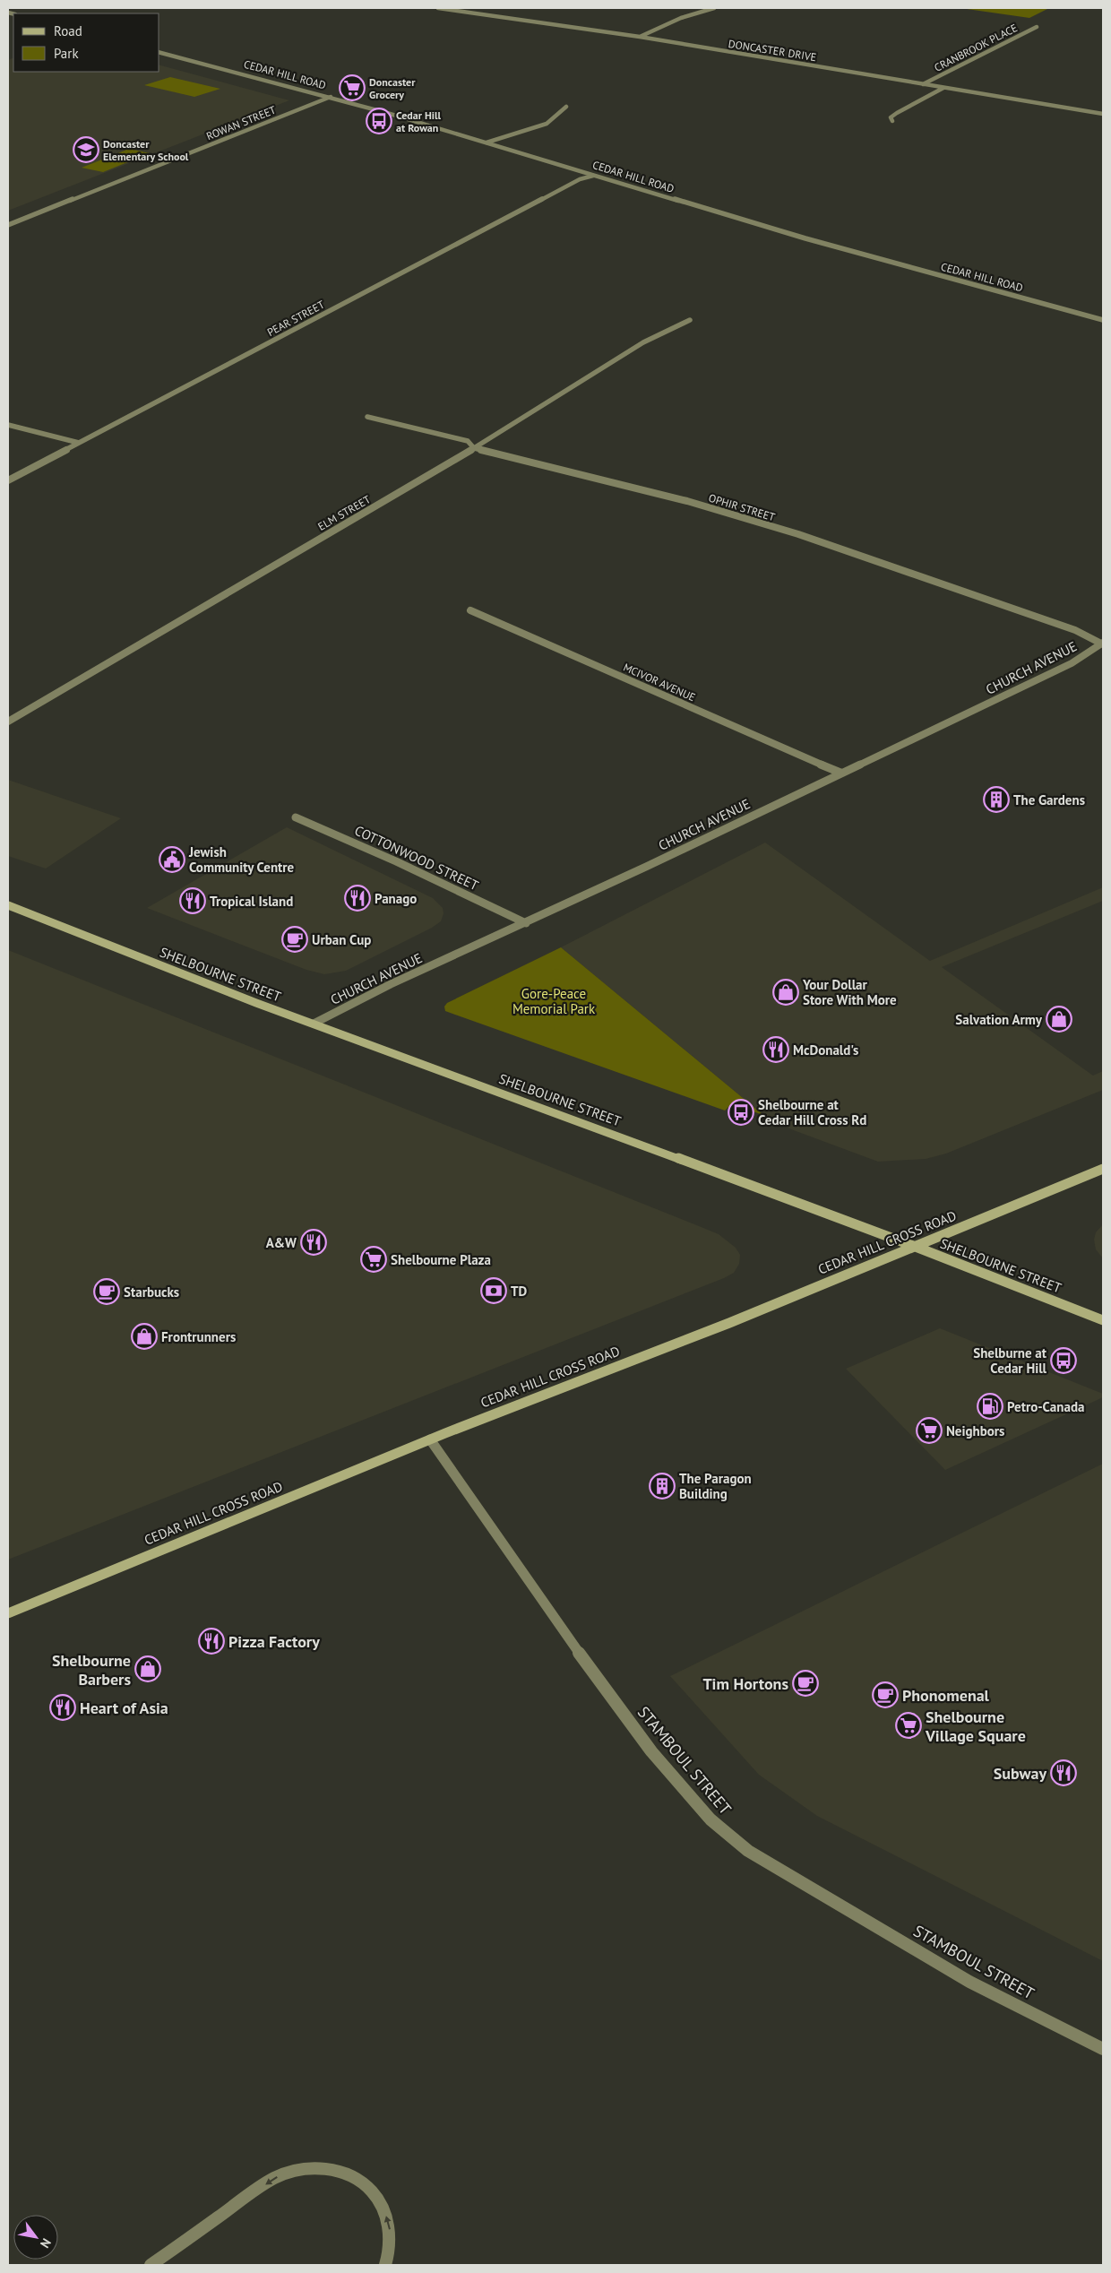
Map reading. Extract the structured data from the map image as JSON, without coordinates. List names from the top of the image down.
{
  "streets": {
    "main road": ["SHELBOURNE STREET", "CEDAR HILL CROSS ROAD"],
    "street": [
      "CRANBROOK PLACE",
      "DONCASTER DRIVE",
      "CEDAR HILL ROAD",
      "ROWAN STREET",
      "PEAR STREET",
      "OPHIR STREET",
      "ELM STREET",
      "CHURCH AVENUE",
      "MCIVOR AVENUE",
      "COTTONWOOD STREET",
      "STAMBOUL STREET"
    ]
  },
  "crossings": [
    ["CRANBROOK PLACE", "DONCASTER DRIVE"],
    ["CEDAR HILL ROAD", "ROWAN STREET"],
    ["CEDAR HILL ROAD", "PEAR STREET"],
    ["OPHIR STREET", "ELM STREET"],
    ["OPHIR STREET", "CHURCH AVENUE"],
    ["CHURCH AVENUE", "MCIVOR AVENUE"],
    ["CHURCH AVENUE", "COTTONWOOD STREET"],
    ["CHURCH AVENUE", "SHELBOURNE STREET"],
    ["SHELBOURNE STREET", "CEDAR HILL CROSS ROAD"],
    ["CEDAR HILL CROSS ROAD", "STAMBOUL STREET"]
  ],
  "parks": ["Gore-Peace Memorial Park"],
  "places": {
    "supermarket": [
      "Doncaster Grocery",
      "Shelbourne Plaza",
      "Neighbors",
      "Shelbourne Village Square"
    ],
    "bus stop": ["Cedar Hill at Rowan", "Shelbourne at Cedar Hill Cross Rd", "Shelburne at Cedar Hill"],
    "school or university": ["Doncaster Elementary School"],
    "building": ["The Gardens", "The Paragon Building"],
    "public building": ["Jewish Community Centre"],
    "restaurant": [
      "Panago",
      "Tropical Island",
      "McDonald's",
      "A&W",
      "Pizza Factory",
      "Heart of Asia",
      "Subway"
    ],
    "cafe": [
      "Urban Cup",
      "Starbucks",
      "Tim Hortons",
      "Phonomenal"
    ],
    "shop": [
      "Your Dollar Store With More",
      "Salvation Army",
      "Frontrunners",
      "Shelbourne Barbers"
    ],
    "bank": ["TD"],
    "fuel station": ["Petro-Canada"]
  },
  "legend": ["Road", "Park"],
  "north": "bottom right"
}
